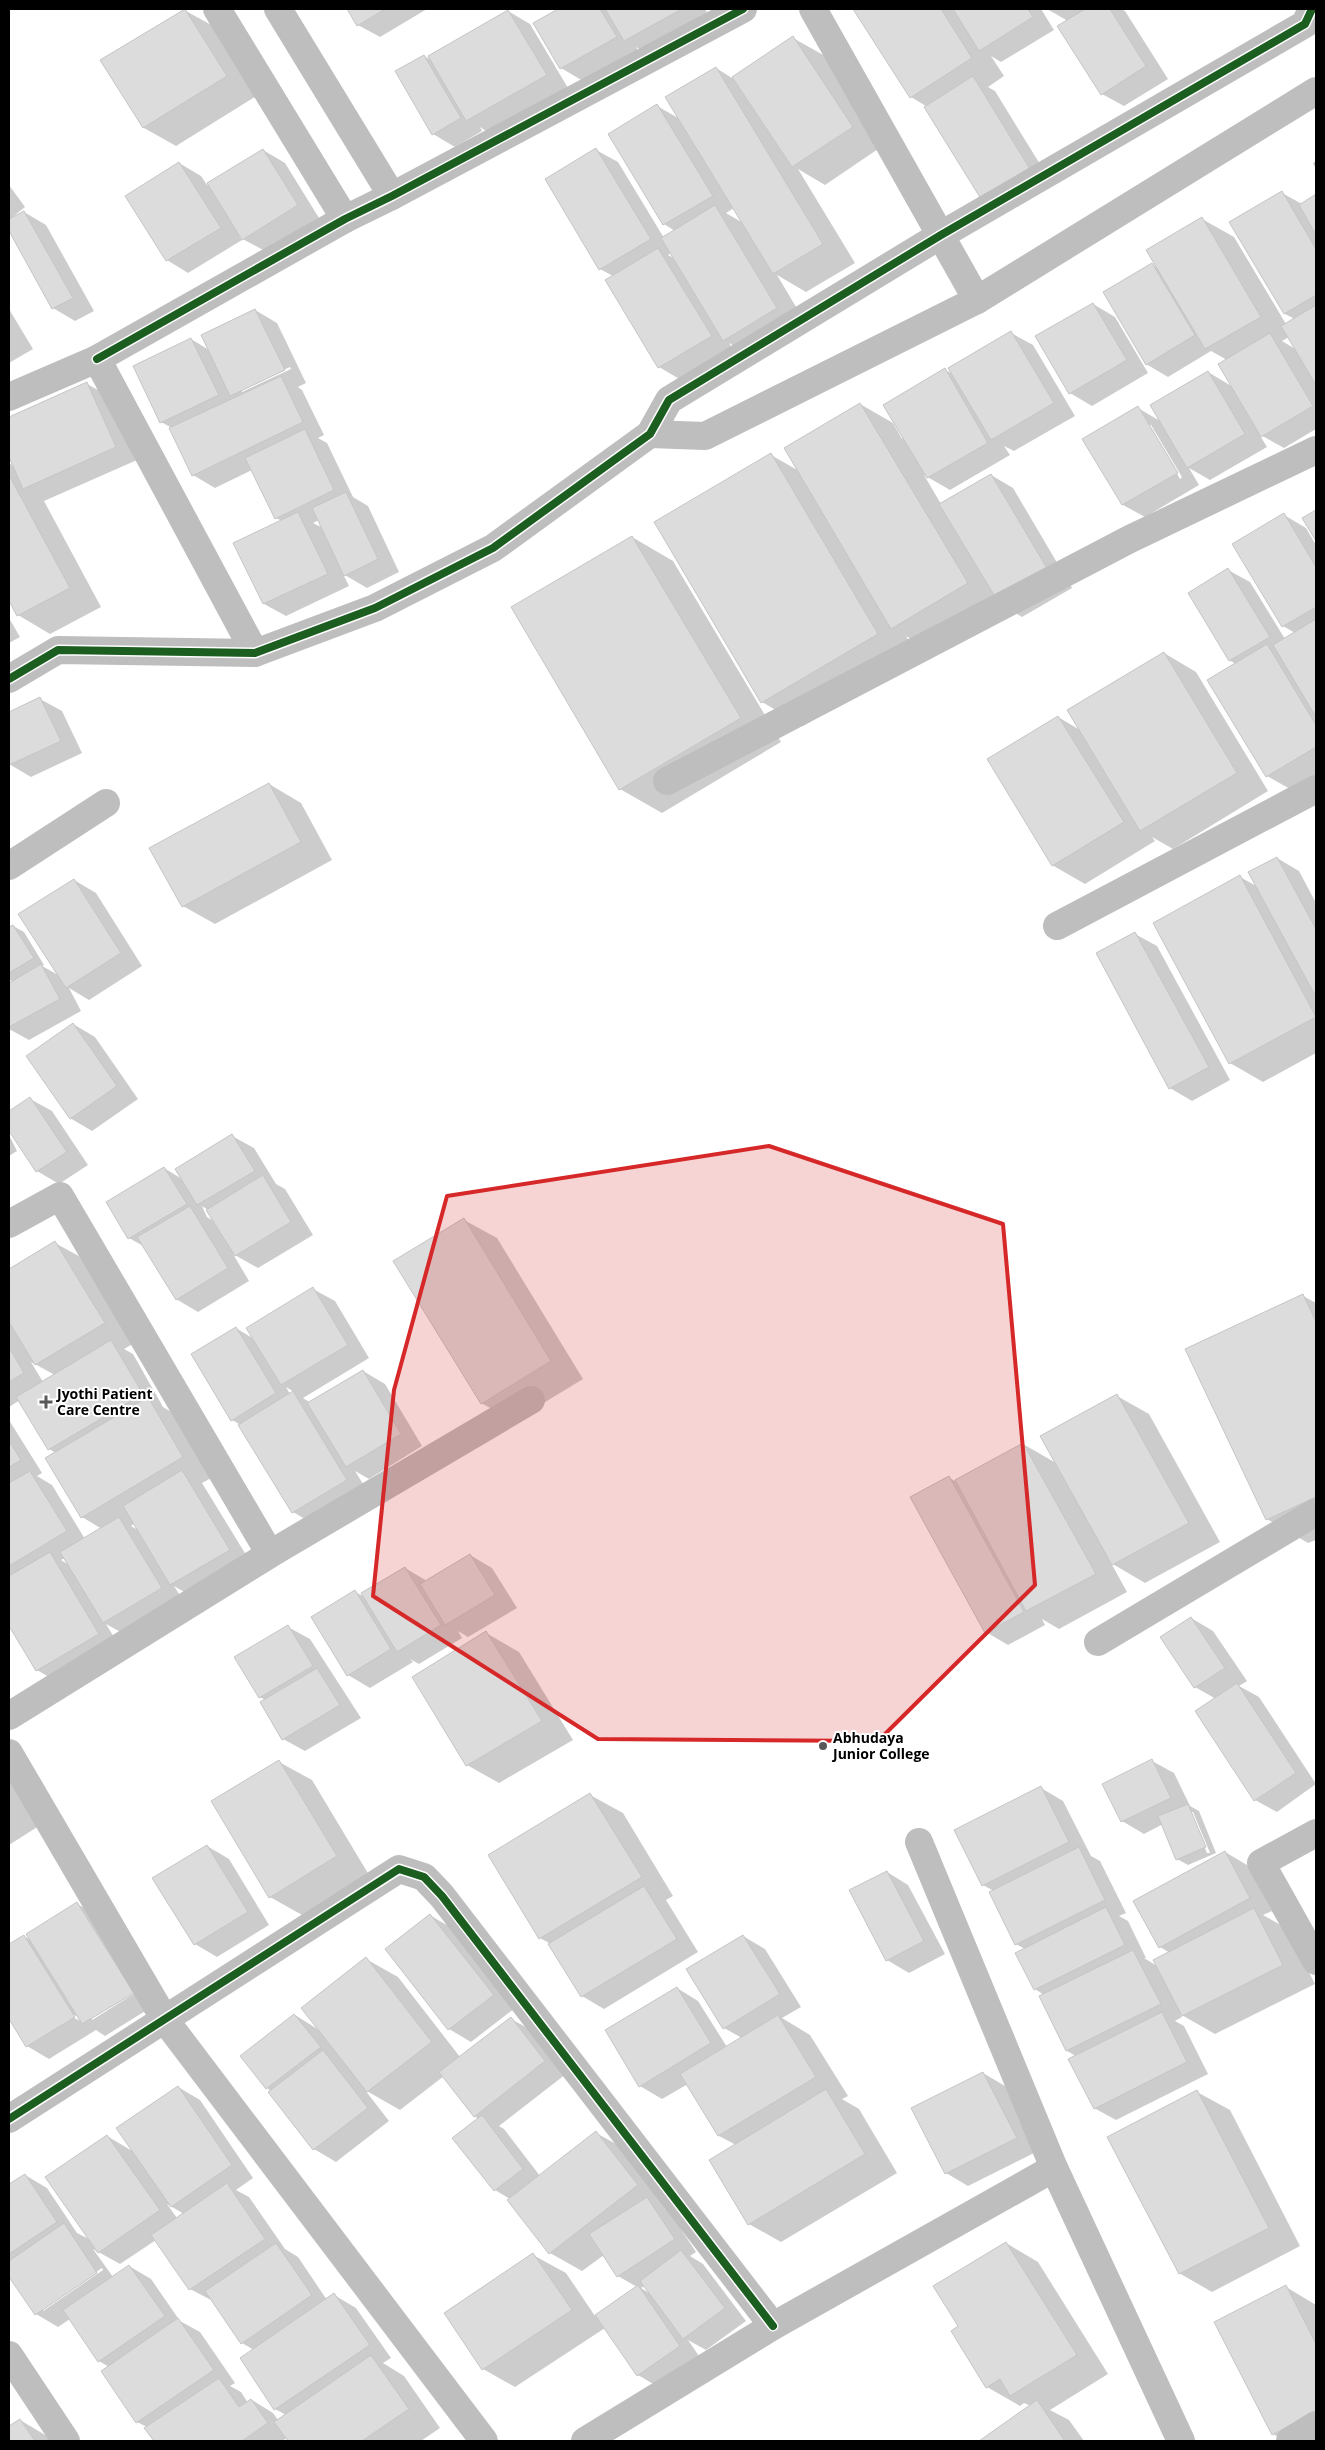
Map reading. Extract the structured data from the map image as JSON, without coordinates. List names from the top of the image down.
{
  "places": {
    "health": ["Jyothi Patient Care Centre"],
    "other": ["Abhudaya Junior College"]
  }
}
